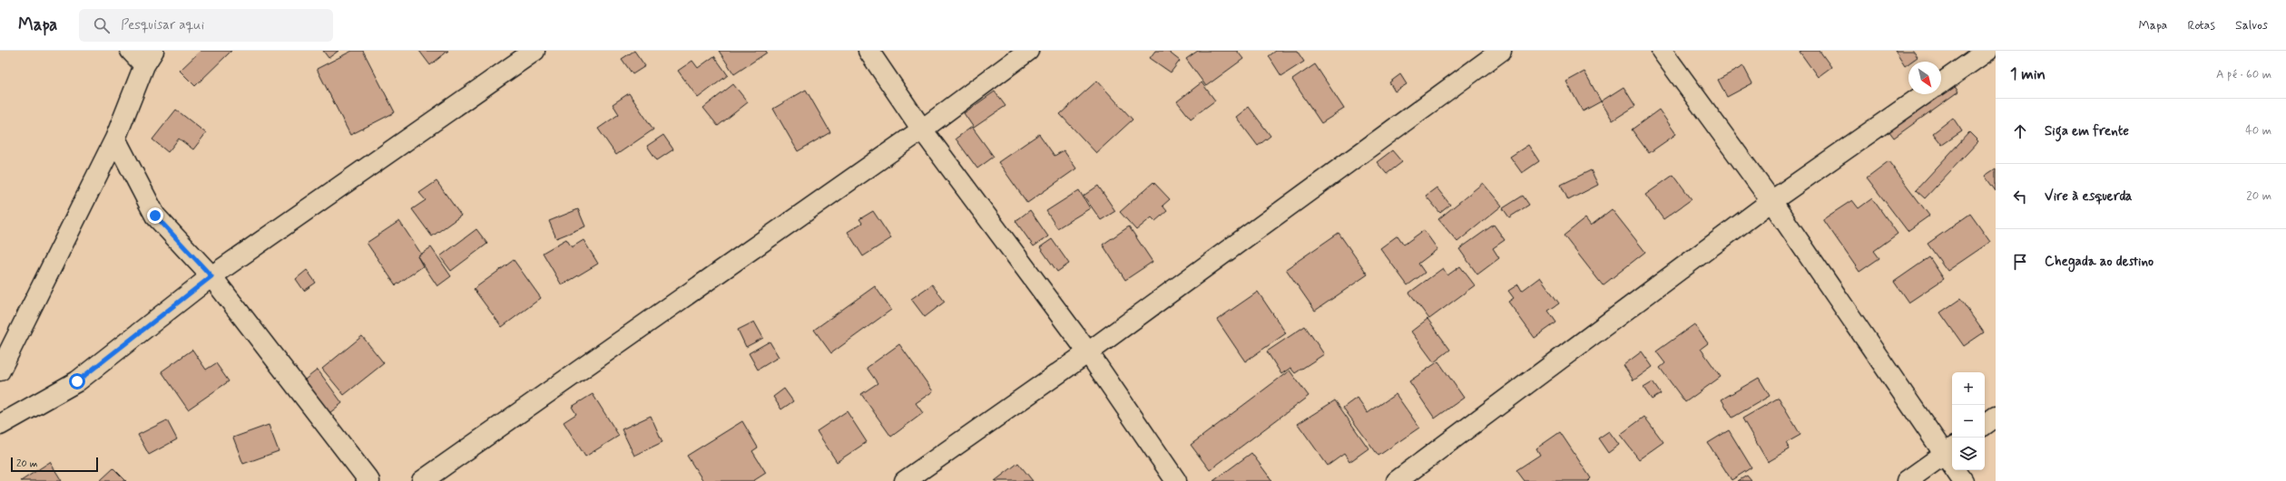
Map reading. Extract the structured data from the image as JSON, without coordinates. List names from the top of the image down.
{
  "scale_bar": "20 m",
  "north": "bottom right",
  "page": {
    "header": "Mapa",
    "search": "Pesquisar aqui",
    "nav": ["Mapa", "Rotas", "Salvos"],
    "heading": ["1 min", "A pé · 60 m"],
    "list": [
      ["Siga em frente", "40 m"],
      ["Vire à esquerda", "20 m"],
      "Chegada ao destino"
    ],
    "map_buttons": ["+", "−"],
    "scale": "20 m"
  }
}
